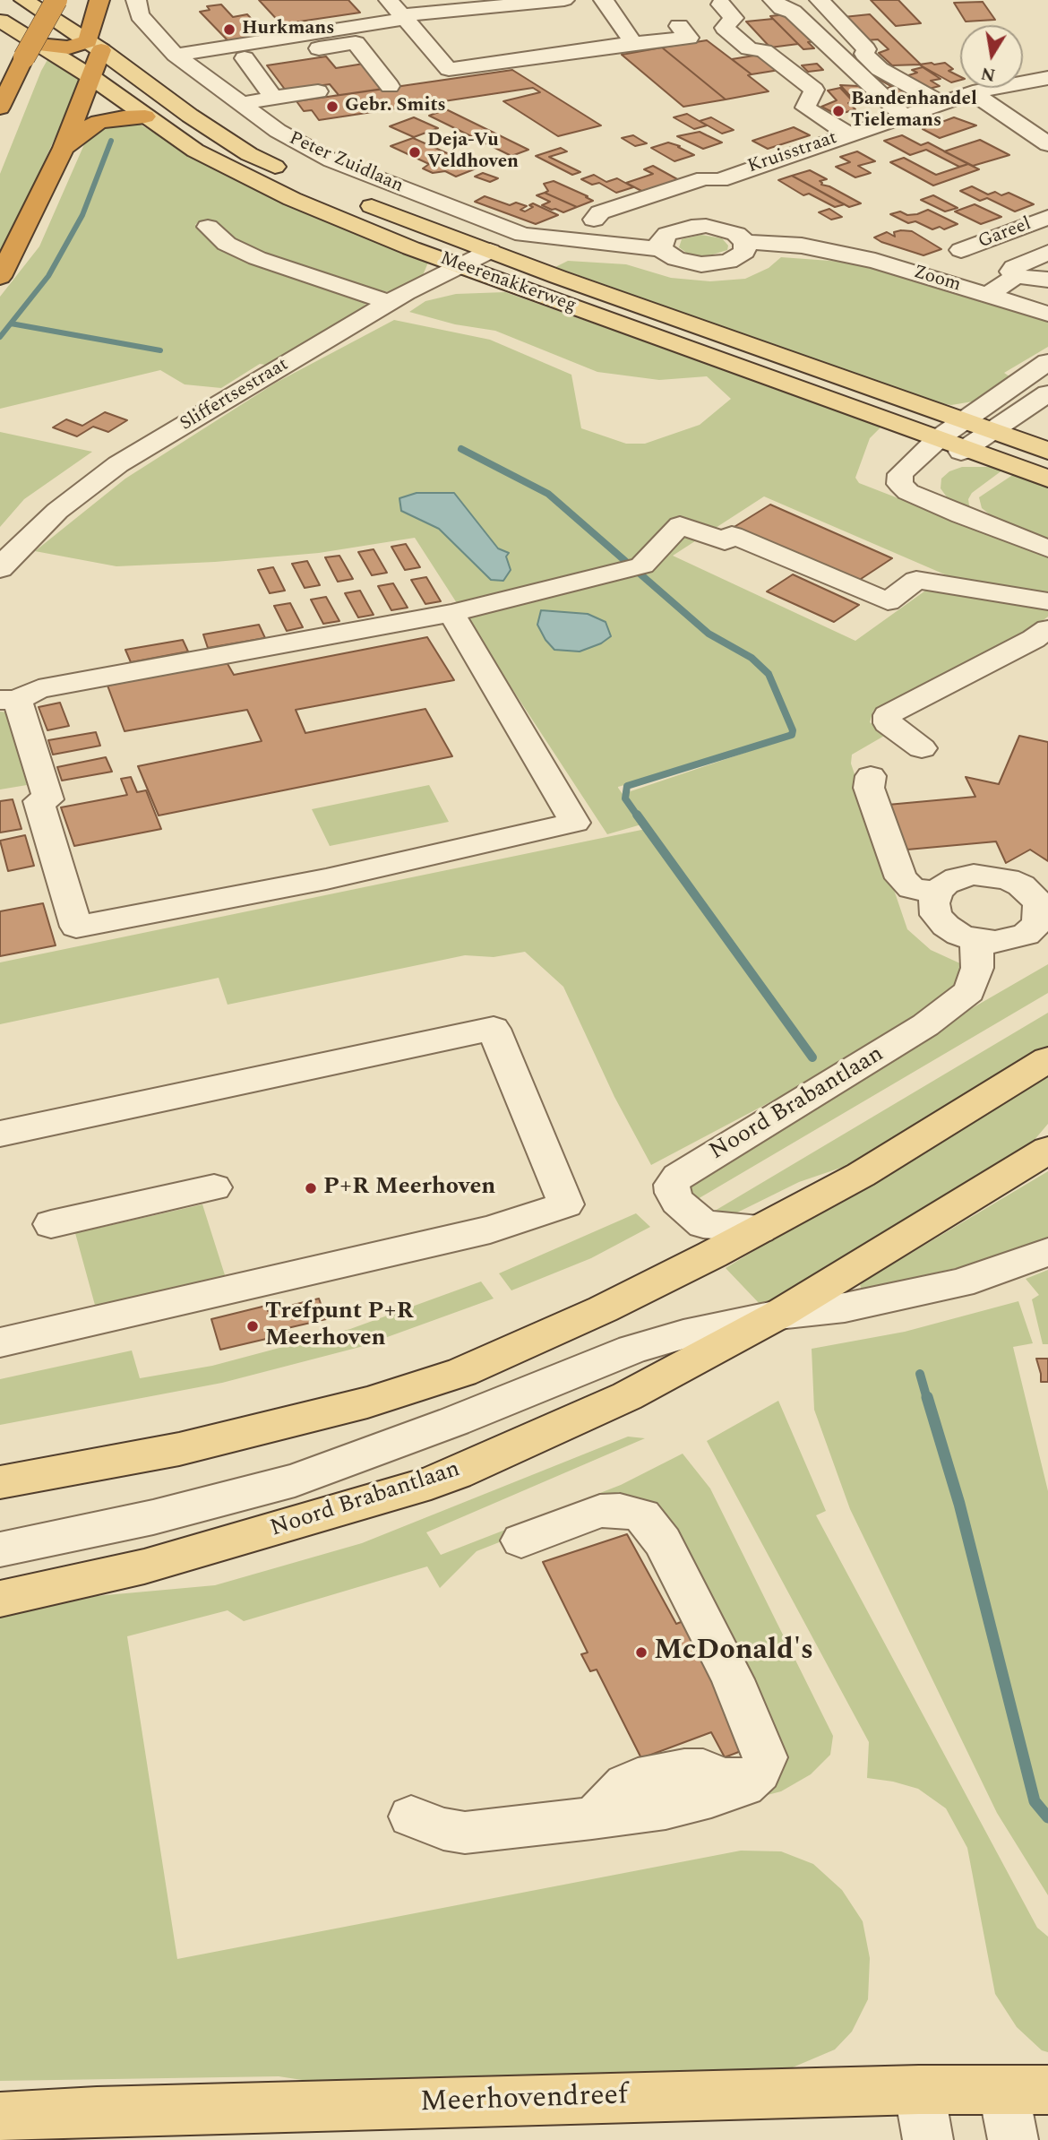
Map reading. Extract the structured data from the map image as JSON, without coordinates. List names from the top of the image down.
{
  "streets": {
    "main road": ["Meerenakkerweg", "Noord Brabantlaan", "Meerhovendreef"],
    "street": [
      "Kruisstraat",
      "Peter Zuidlaan",
      "Gareel",
      "Zoom",
      "Sliffertsestraat"
    ]
  },
  "crossings": [
    ["Meerenakkerweg", "Sliffertsestraat"]
  ],
  "places": [
    "Hurkmans",
    "Gebr. Smits",
    "Bandenhandel Tielemans",
    "Deja-Vu Veldhoven",
    "P+R Meerhoven",
    "Trefpunt P+R Meerhoven",
    "McDonald's"
  ],
  "north": "bottom"
}
